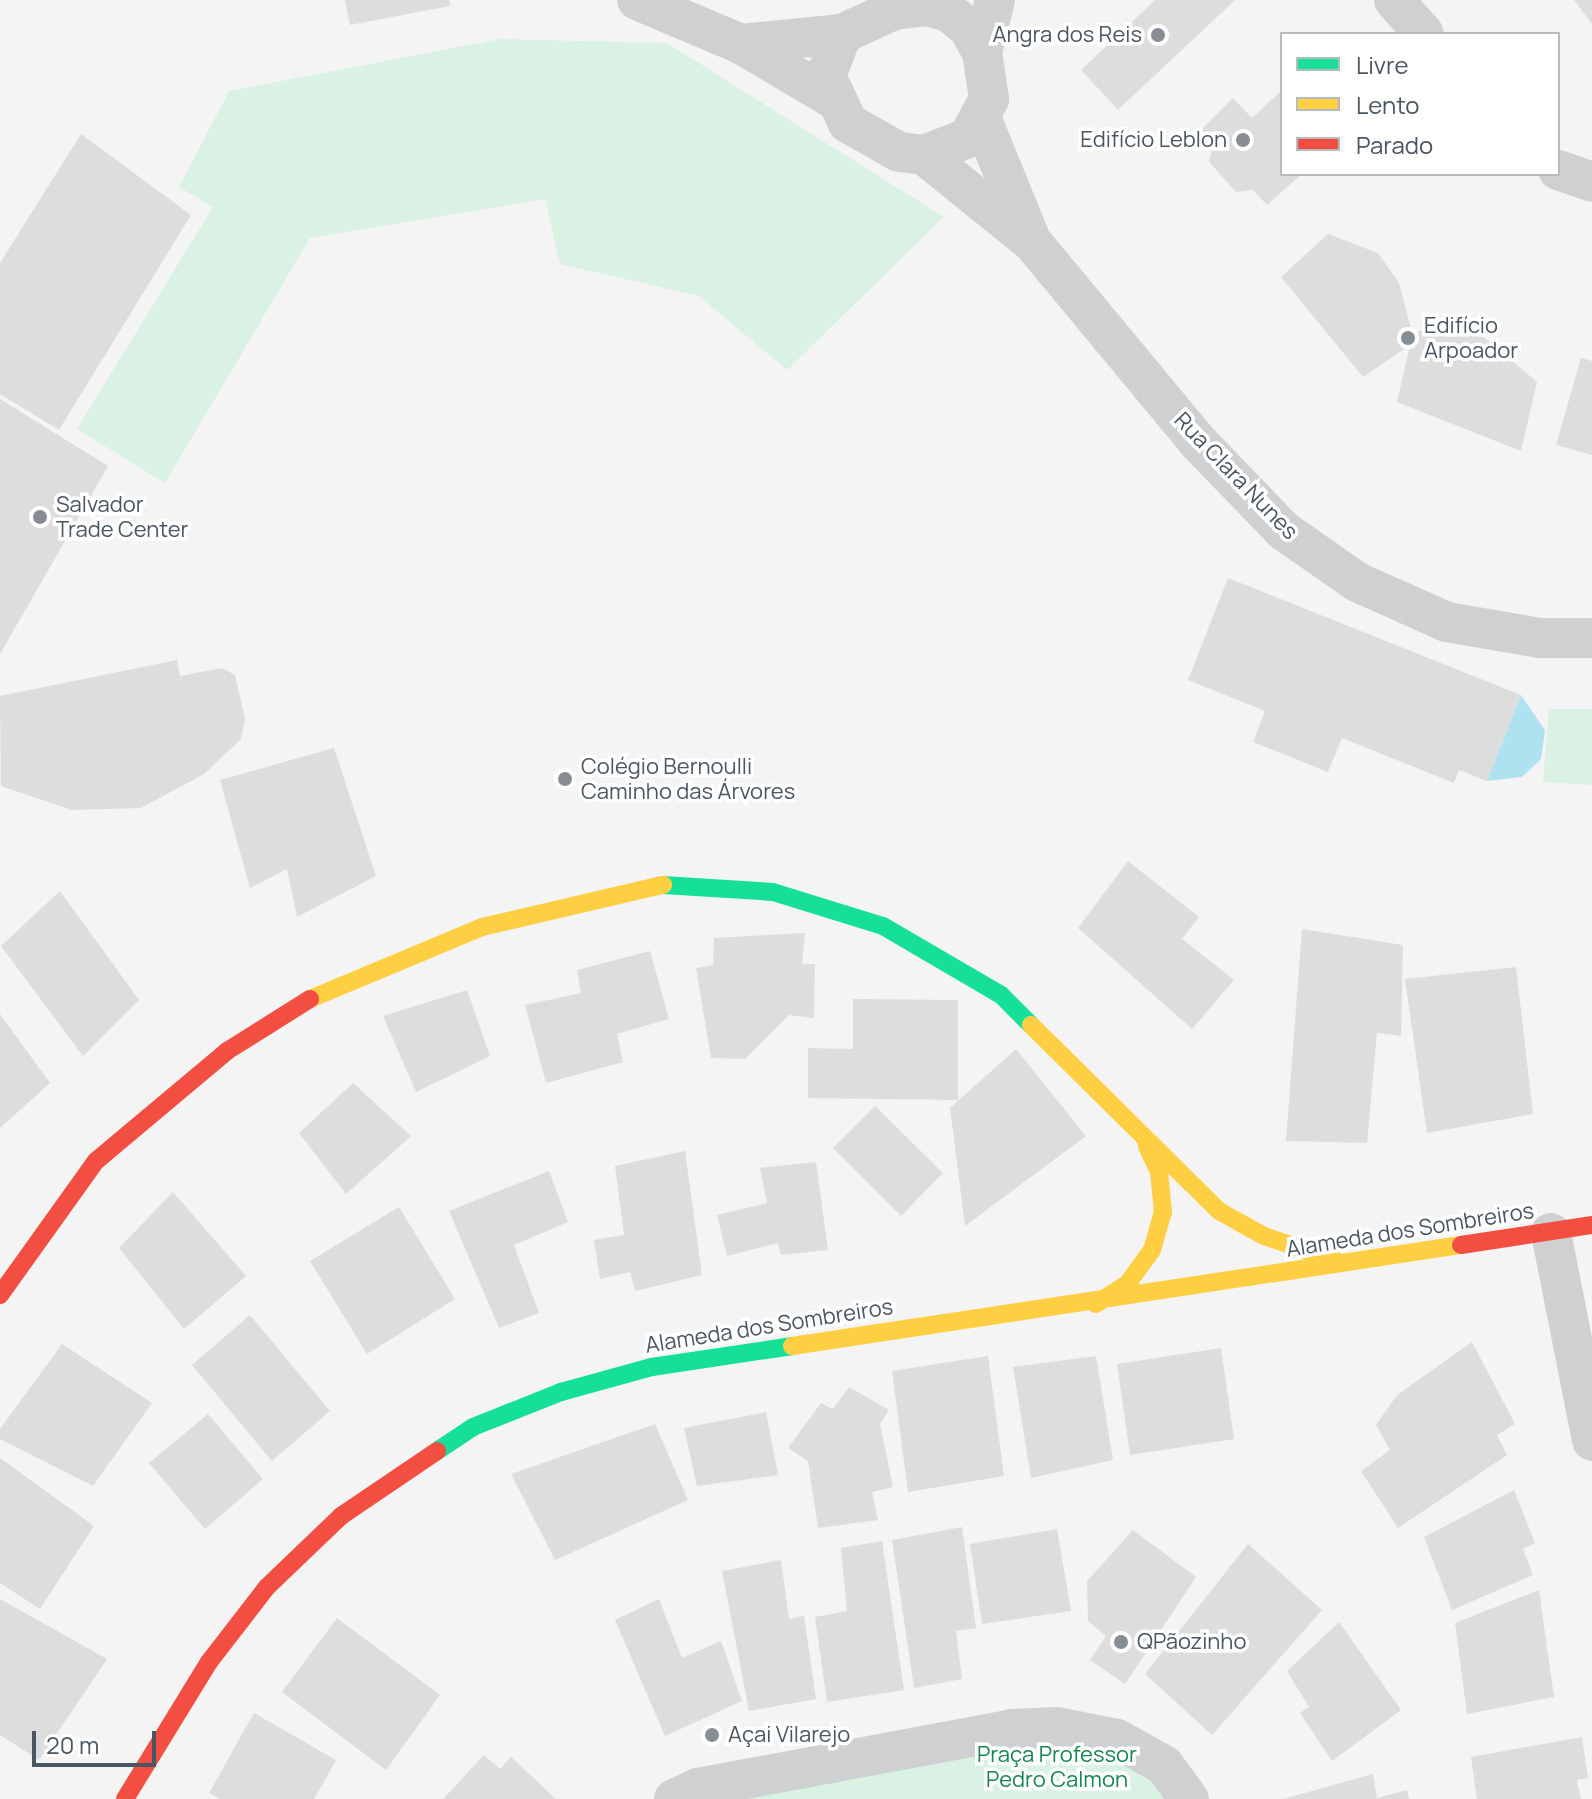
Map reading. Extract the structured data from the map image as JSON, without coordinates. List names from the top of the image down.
{
  "streets": {
    "street": ["Rua Clara Nunes", "Alameda dos Sombreiros"]
  },
  "parks": ["Praça Professor Pedro Calmon"],
  "places": [
    "Angra dos Reis",
    "Edifício Leblon",
    "Edifício Arpoador",
    "Salvador Trade Center",
    "Colégio Bernoulli Caminho das Árvores",
    "QPãozinho",
    "Açai Vilarejo"
  ],
  "legend": ["Livre", "Lento", "Parado"],
  "scale_bar": "20 m"
}
